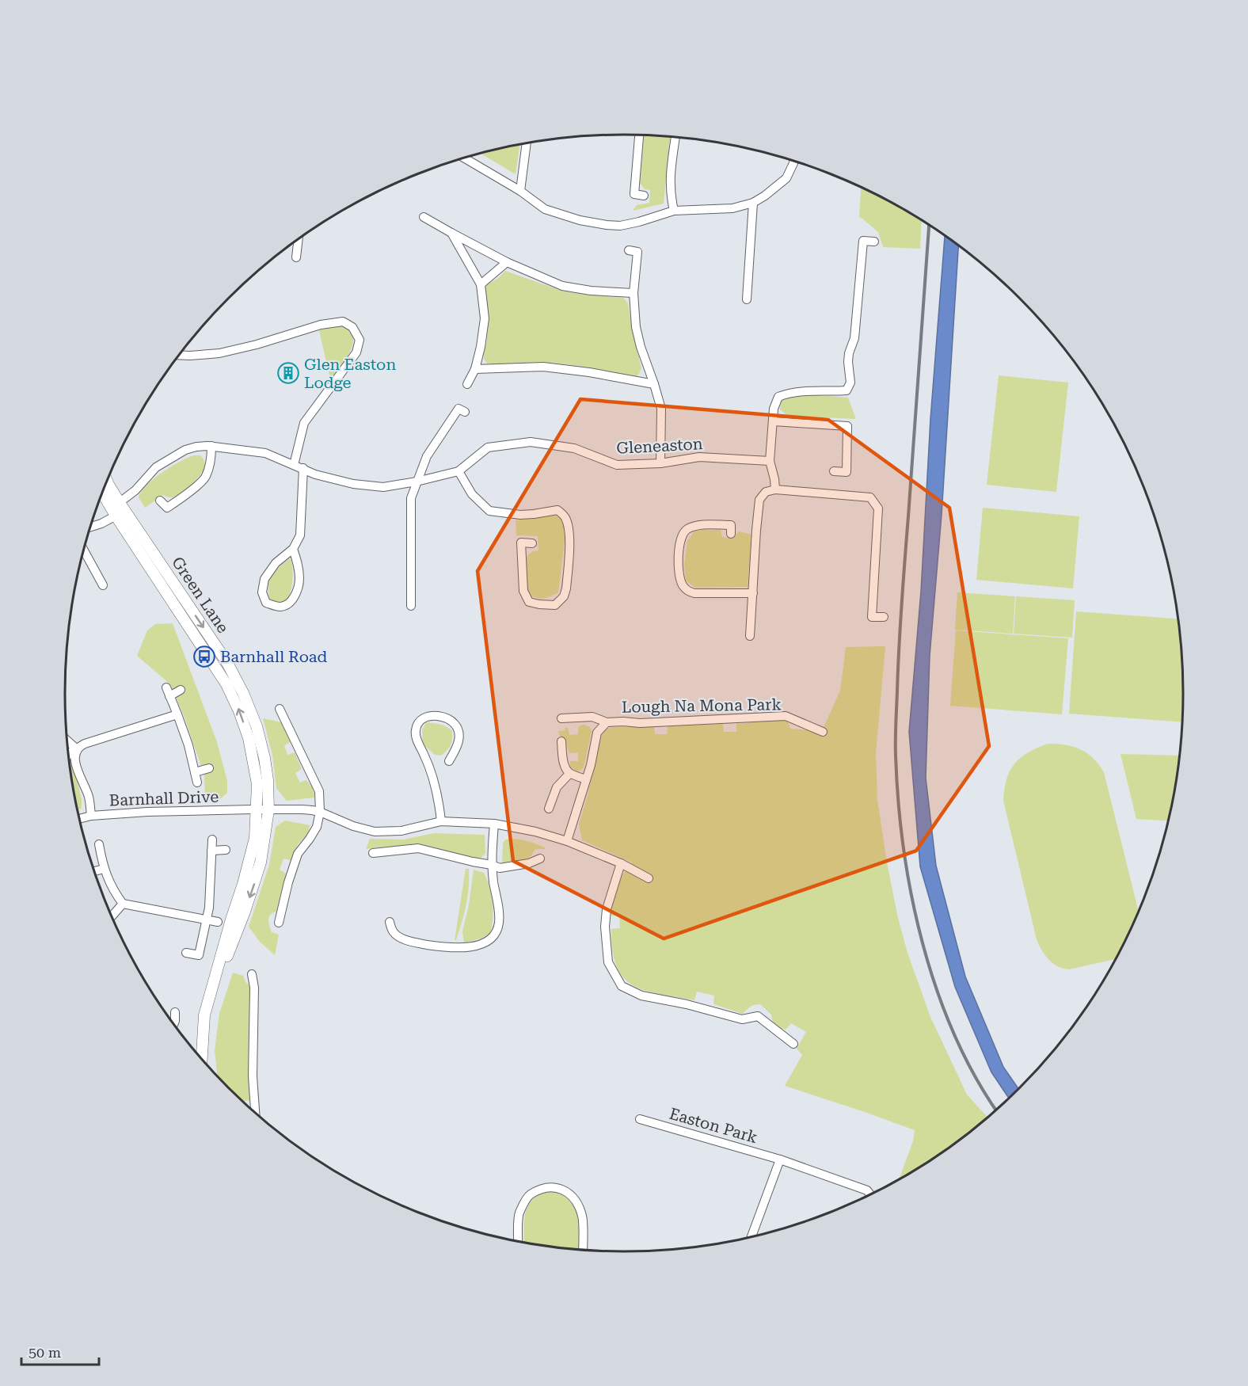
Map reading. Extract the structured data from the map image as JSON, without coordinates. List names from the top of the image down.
{
  "streets": {
    "street": [
      "Gleneaston",
      "Green Lane",
      "Lough Na Mona Park",
      "Barnhall Drive",
      "Easton Park"
    ]
  },
  "crossings": [
    ["Gleneaston", "Green Lane"],
    ["Green Lane", "Barnhall Drive"],
    ["Lough Na Mona Park", "Barnhall Drive"]
  ],
  "places": {
    "building": ["Glen Easton Lodge"],
    "bus stop": ["Barnhall Road"]
  },
  "scale_bar": "50 m"
}
